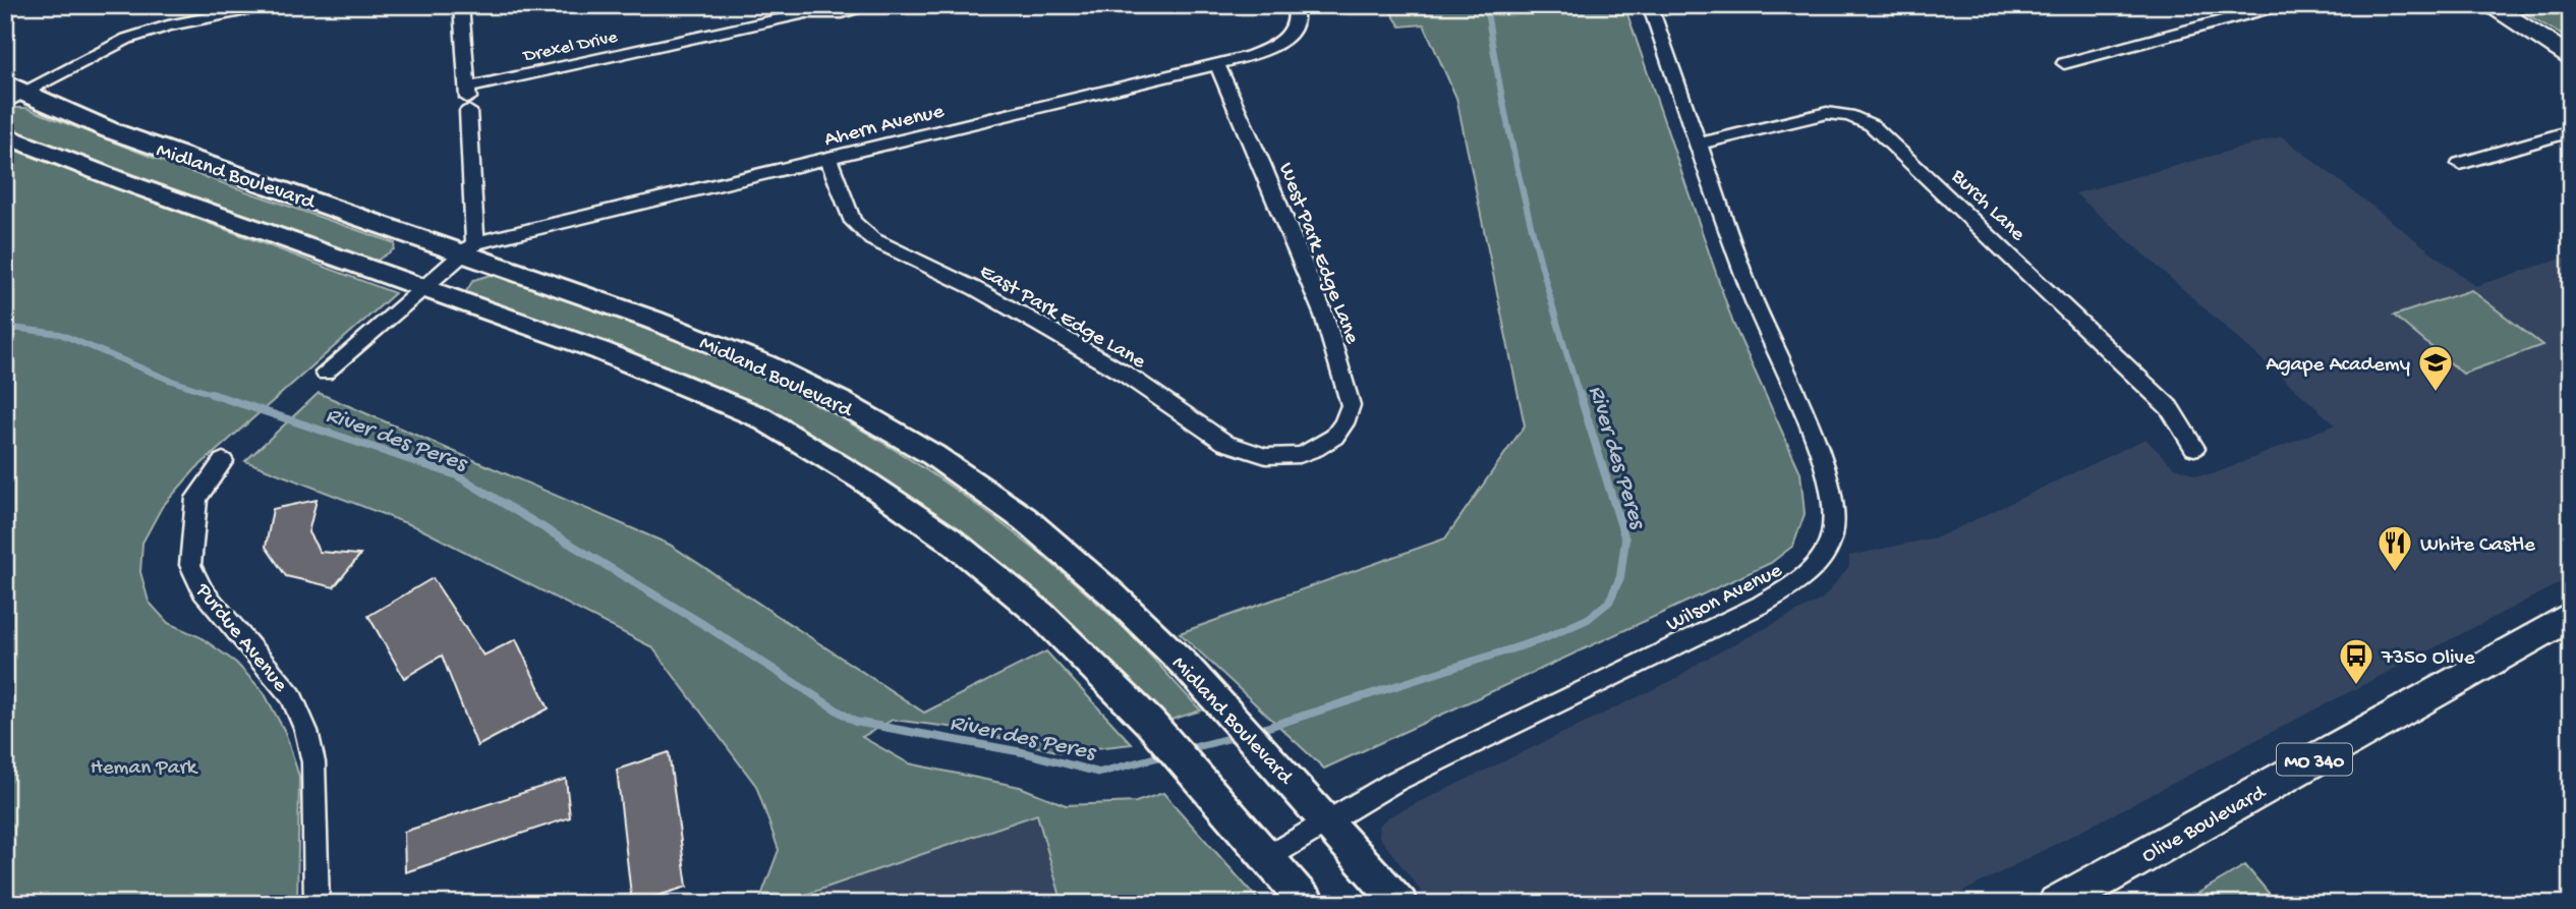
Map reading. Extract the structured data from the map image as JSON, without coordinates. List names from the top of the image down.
{
  "streets": {
    "main road": ["Midland Boulevard", "MO 340", "Olive Boulevard"],
    "street": [
      "Drexel Drive",
      "Ahern Avenue",
      "Burch Lane",
      "West Park Edge Lane",
      "East Park Edge Lane",
      "Wilson Avenue",
      "Purdue Avenue"
    ]
  },
  "crossings": [
    ["Ahern Avenue", "Midland Boulevard"],
    ["Ahern Avenue", "West Park Edge Lane"],
    ["Ahern Avenue", "East Park Edge Lane"],
    ["Midland Boulevard", "Wilson Avenue"],
    ["Burch Lane", "Wilson Avenue"],
    ["West Park Edge Lane", "East Park Edge Lane"]
  ],
  "water": ["River des Peres"],
  "parks": ["Heman Park"],
  "places": {
    "school or university": ["Agape Academy"],
    "restaurant": ["White Castle"],
    "bus stop": ["7350 Olive"]
  }
}
